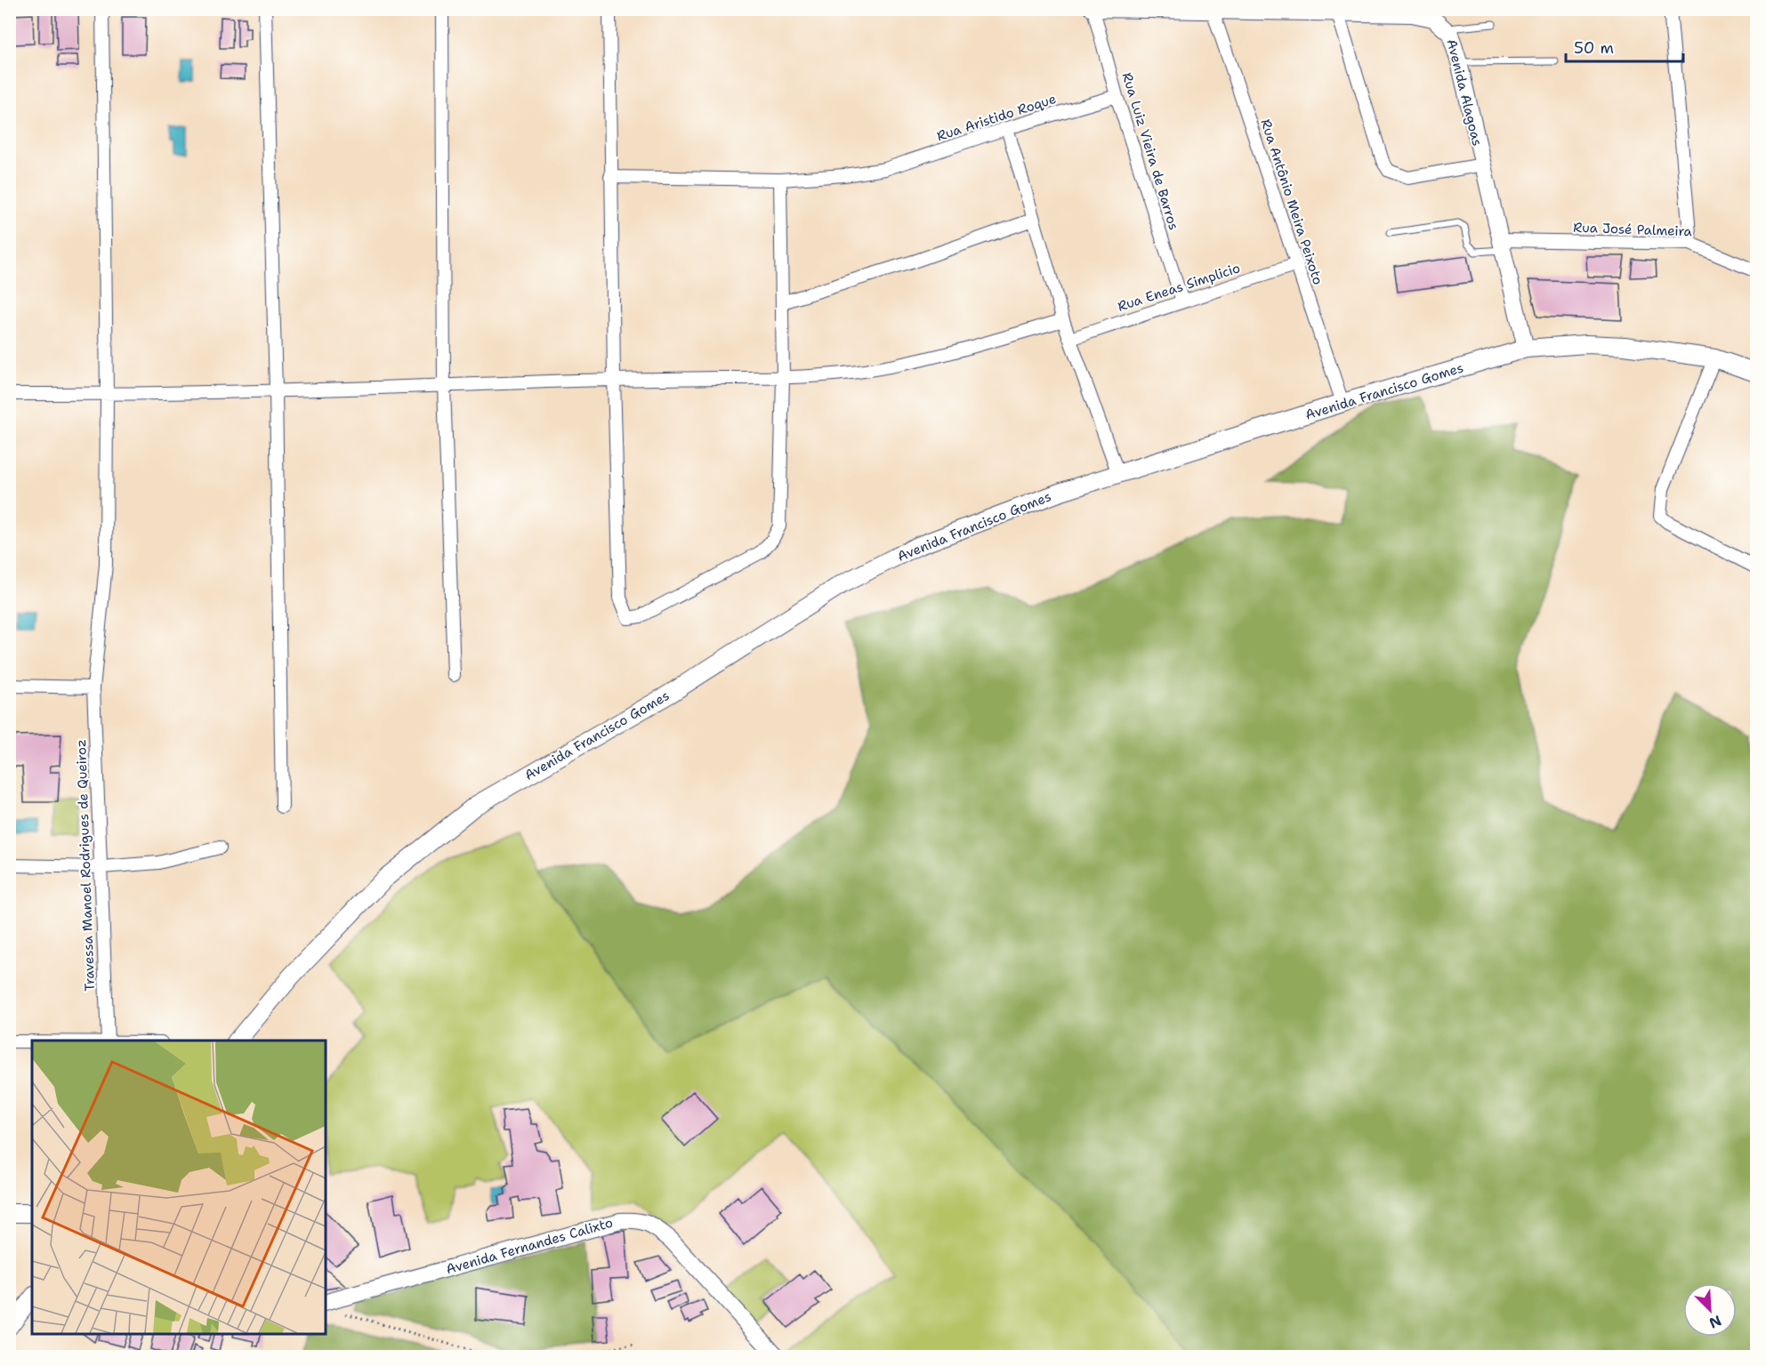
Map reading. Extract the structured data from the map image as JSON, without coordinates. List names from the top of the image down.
{
  "streets": {
    "main road": ["Avenida Francisco Gomes"],
    "street": [
      "Avenida Alagoas",
      "Rua Aristido Roque",
      "Rua Luiz Vieira de Barros",
      "Rua Antônio Meira Peixoto",
      "Rua José Palmeira",
      "Rua Eneas Simplicio",
      "Travessa Manoel Rodrigues de Queiroz",
      "Avenida Fernandes Calixto"
    ]
  },
  "crossings": [
    ["Avenida Alagoas", "Rua Luiz Vieira de Barros"],
    ["Avenida Alagoas", "Rua Antônio Meira Peixoto"],
    ["Avenida Alagoas", "Rua José Palmeira"],
    ["Avenida Alagoas", "Avenida Francisco Gomes"],
    ["Rua Aristido Roque", "Rua Luiz Vieira de Barros"],
    ["Rua Luiz Vieira de Barros", "Rua Eneas Simplicio"],
    ["Rua Antônio Meira Peixoto", "Rua Eneas Simplicio"],
    ["Rua Antônio Meira Peixoto", "Avenida Francisco Gomes"]
  ],
  "scale_bar": "50 m",
  "north": "bottom right"
}
